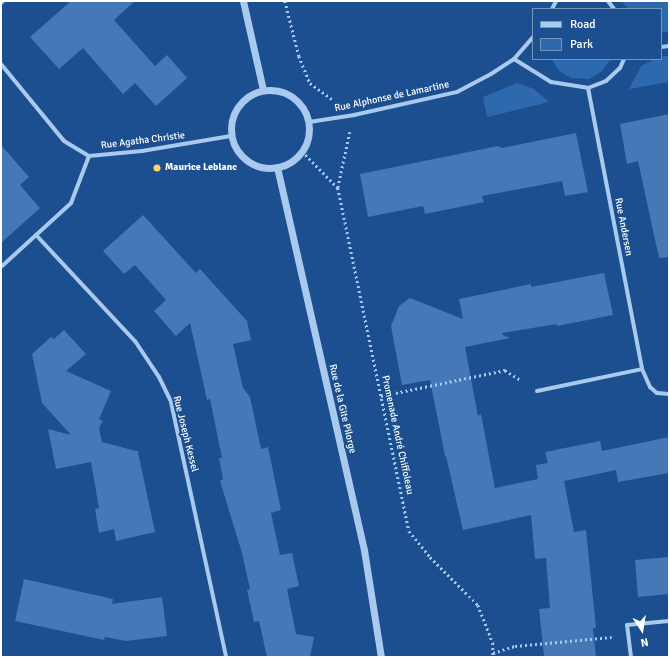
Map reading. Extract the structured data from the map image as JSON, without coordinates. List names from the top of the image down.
{
  "streets": {
    "street": [
      "Rue Alphonse de Lamartine",
      "Rue Agatha Christie",
      "Rue Andersen",
      "Rue de la Gite Pilorge",
      "Rue Joseph Kessel"
    ],
    "path": ["Promenade André Chiffoleau"]
  },
  "crossings": [
    ["Rue Alphonse de Lamartine", "Rue Agatha Christie"],
    ["Rue Alphonse de Lamartine", "Rue de la Gite Pilorge"],
    ["Rue Agatha Christie", "Rue de la Gite Pilorge"]
  ],
  "places": ["Maurice Leblanc"],
  "legend": ["Road", "Park"],
  "north": "bottom"
}
